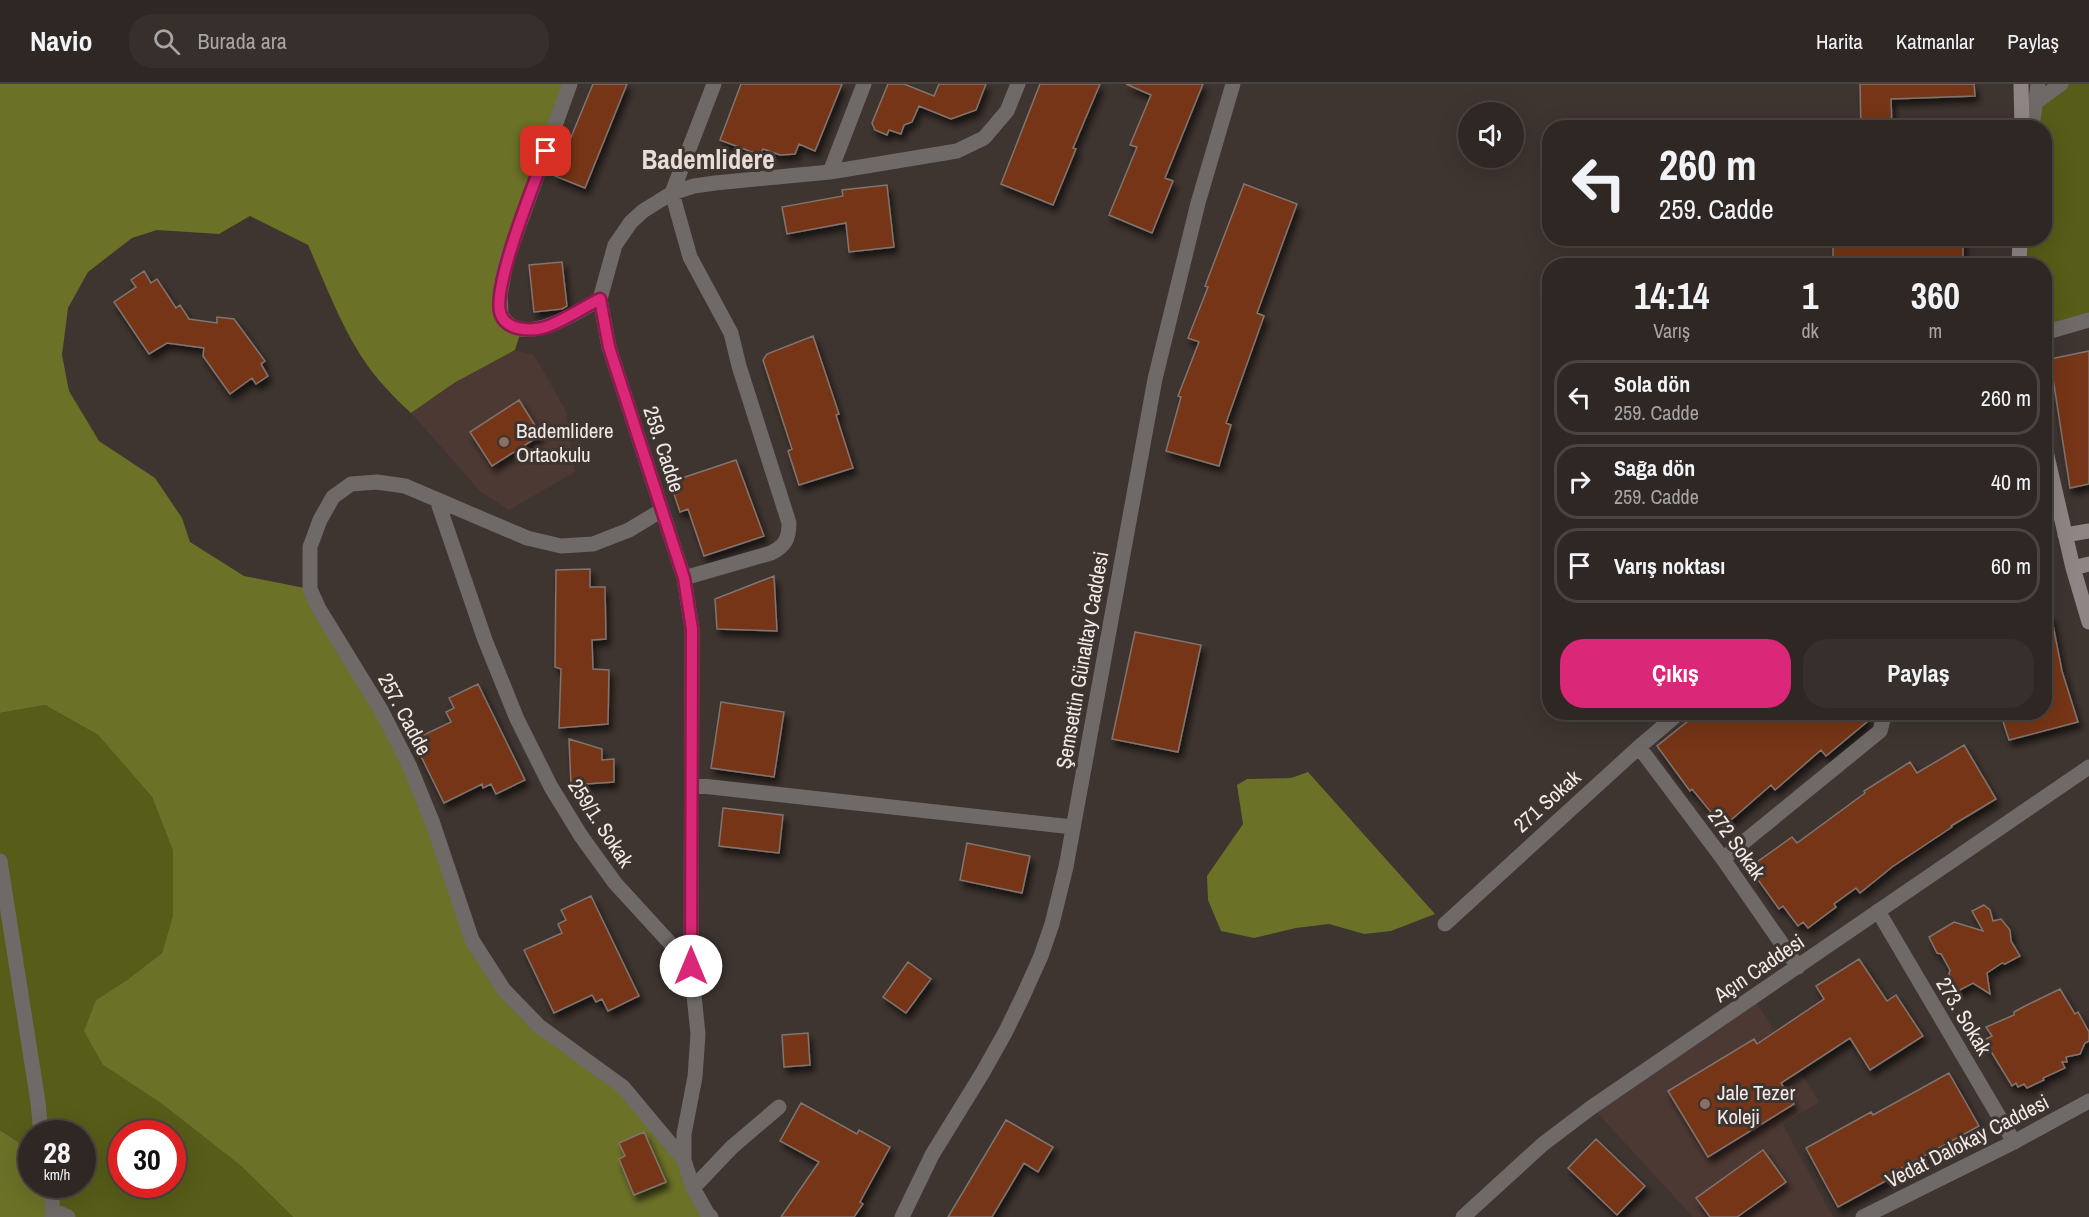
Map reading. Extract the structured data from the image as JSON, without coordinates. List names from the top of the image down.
{
  "streets": {
    "street": [
      "259. Cadde",
      "Şemsettin Günaltay Caddesi",
      "257. Cadde",
      "271 Sokak",
      "259/1. Sokak",
      "272 Sokak",
      "Açın Caddesi",
      "273. Sokak",
      "Vedat Dalokay Caddesi"
    ]
  },
  "crossings": [
    ["259. Cadde", "257. Cadde"],
    ["259. Cadde", "259/1. Sokak"],
    ["257. Cadde", "259/1. Sokak"],
    ["271 Sokak", "272 Sokak"],
    ["272 Sokak", "Açın Caddesi"],
    ["Açın Caddesi", "273. Sokak"],
    ["273. Sokak", "Vedat Dalokay Caddesi"]
  ],
  "districts": ["Bademlidere"],
  "places": ["Bademlidere Ortaokulu", "Jale Tezer Koleji"],
  "page": {
    "header": "Navio",
    "search": "Burada ara",
    "nav": ["Harita", "Katmanlar", "Paylaş"],
    "turn": ["260 m", "259. Cadde"],
    "eta": [
      "14:14",
      "Varış",
      "1",
      "dk",
      "360",
      "m"
    ],
    "list": [
      {
        "name": "Sola dön",
        "note": "259. Cadde",
        "value": "260 m"
      },
      {
        "name": "Sağa dön",
        "note": "259. Cadde",
        "value": "40 m"
      },
      {
        "name": "Varış noktası",
        "value": "60 m"
      }
    ],
    "buttons": ["Çıkış", "Paylaş"],
    "speed": "28 km/h",
    "limit": "30"
  }
}
